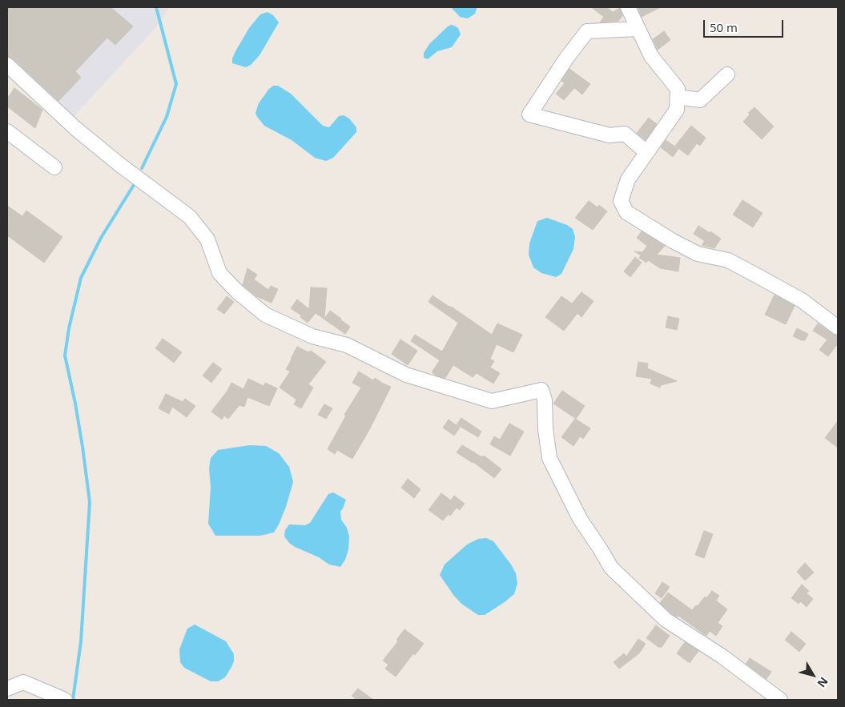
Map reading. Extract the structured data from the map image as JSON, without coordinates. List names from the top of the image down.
{
  "scale_bar": "50 m",
  "north": "bottom right"
}
